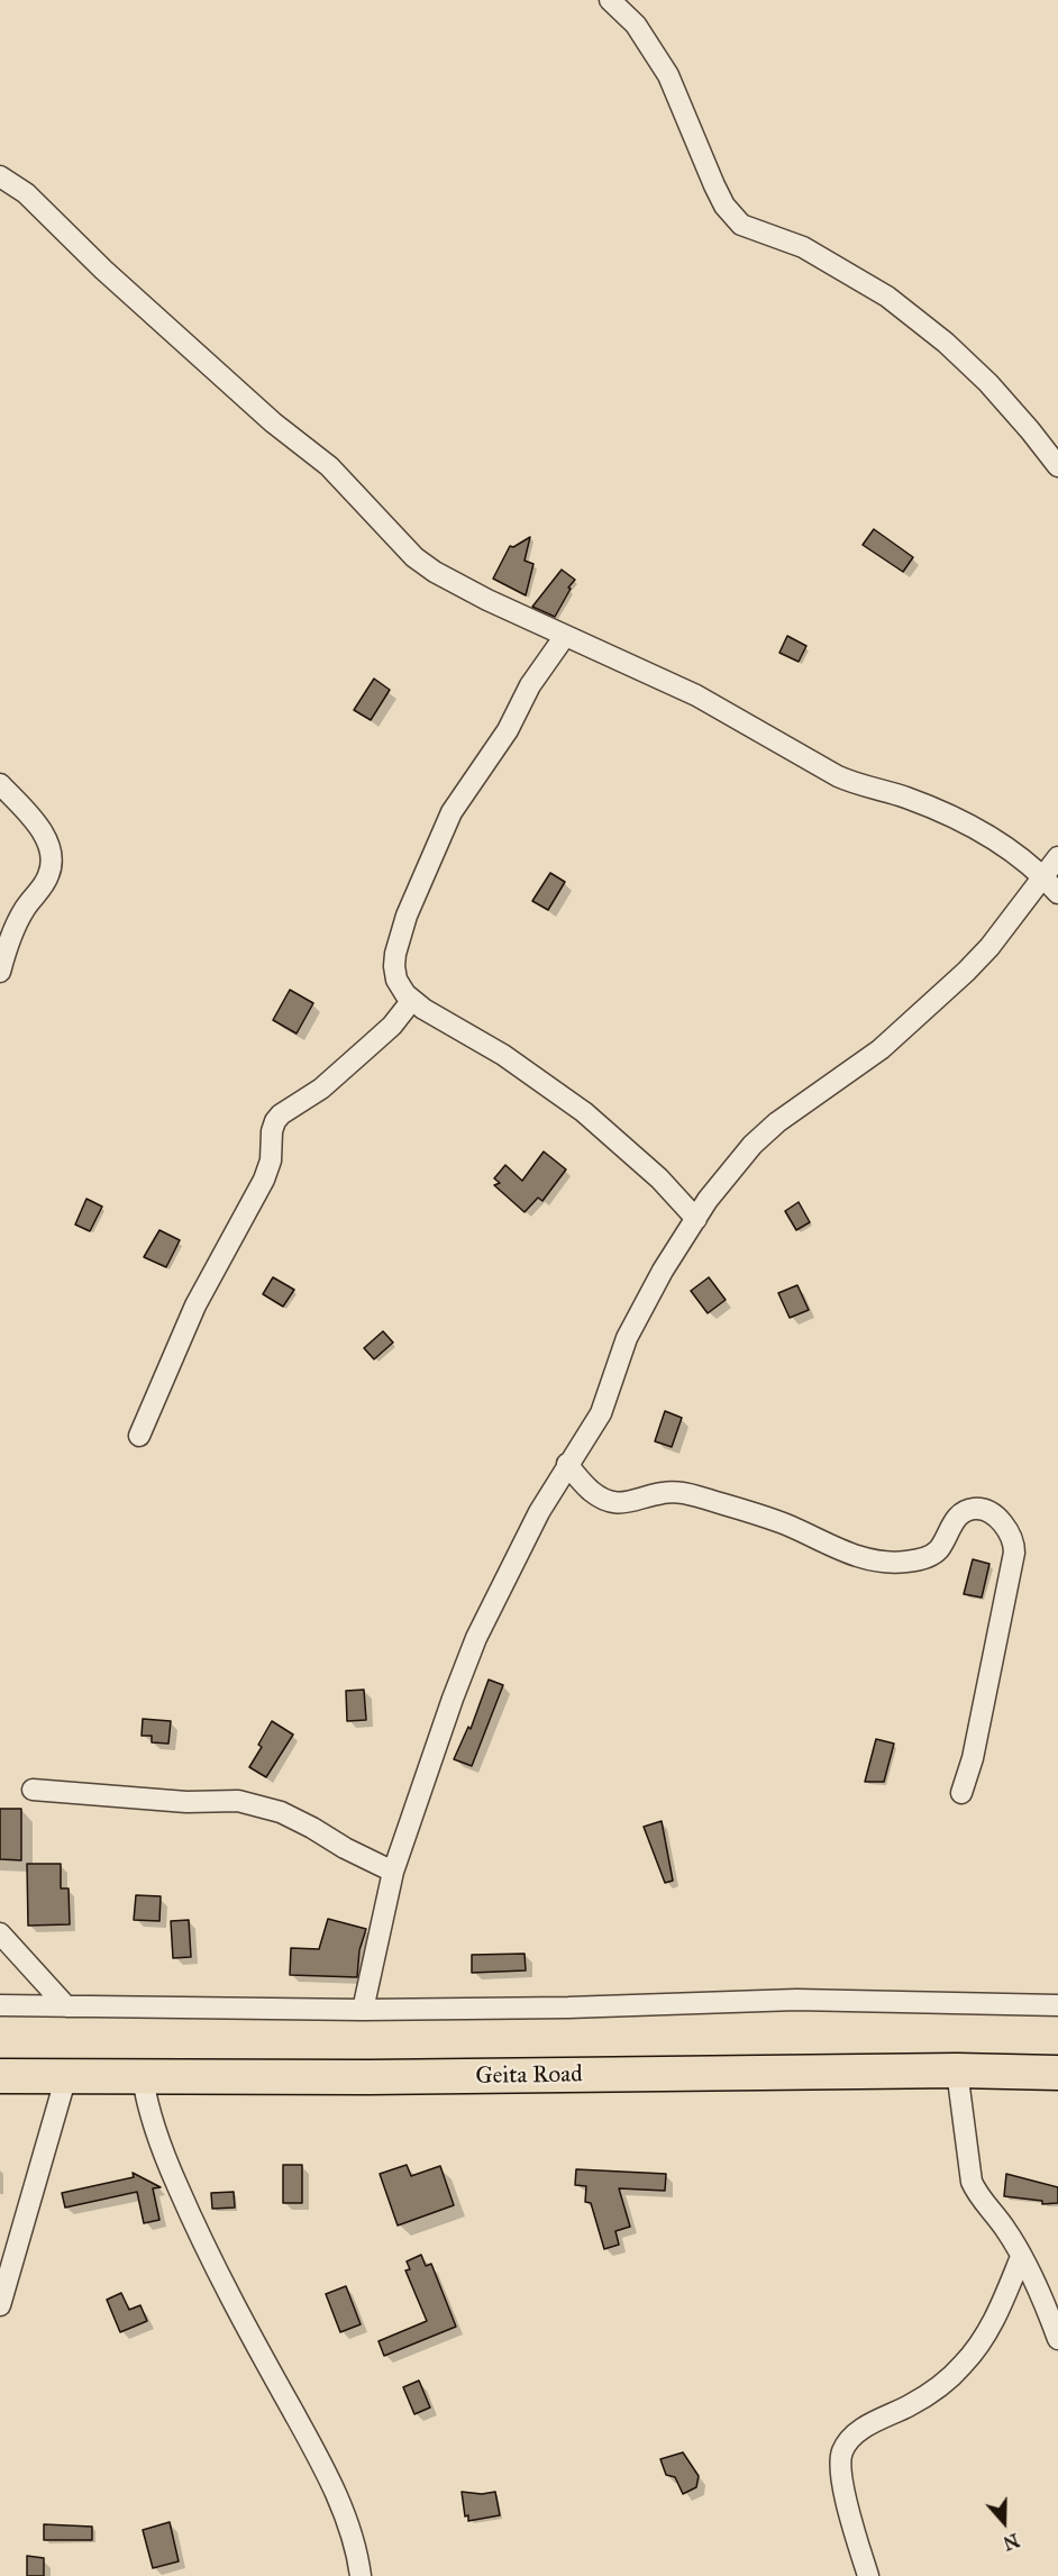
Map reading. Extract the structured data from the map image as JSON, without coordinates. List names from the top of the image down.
{
  "streets": {
    "highway": ["Geita Road"]
  },
  "north": "bottom"
}
